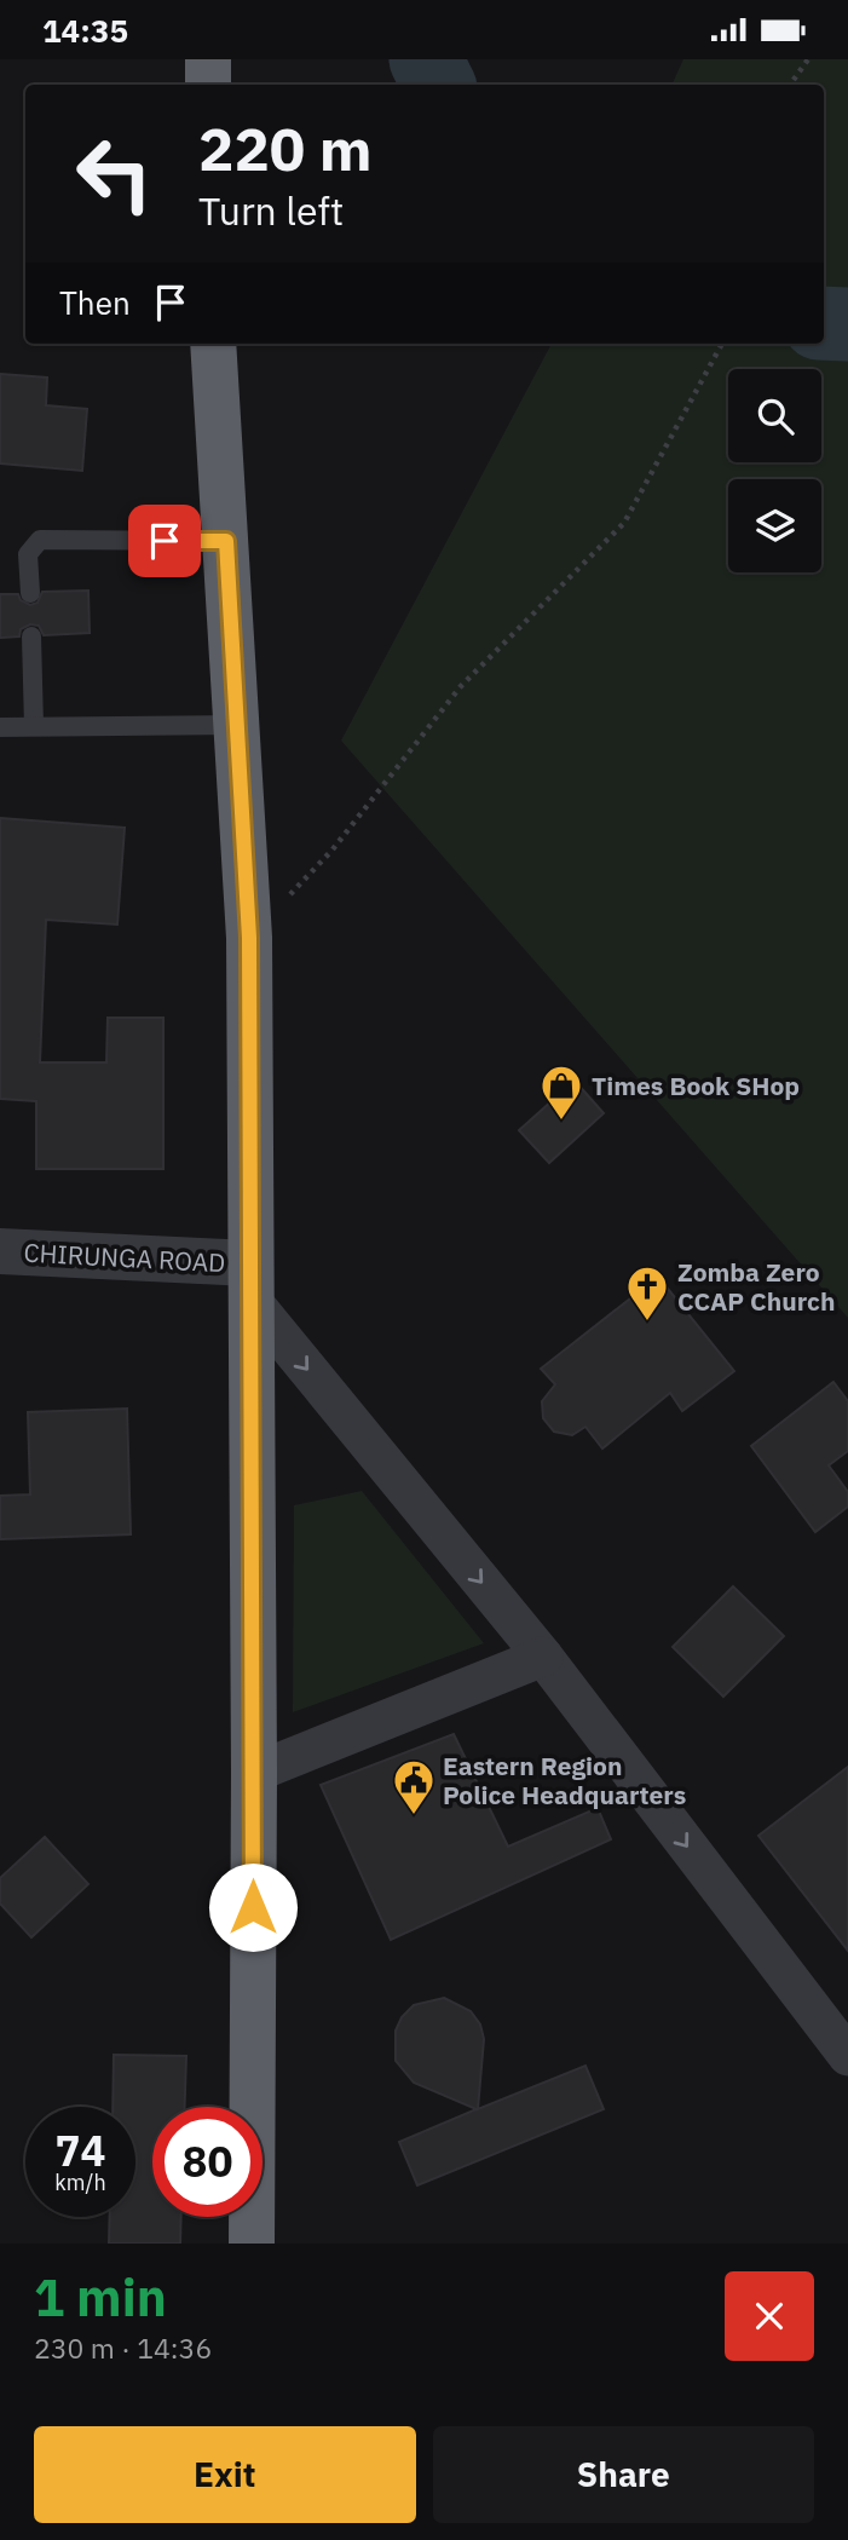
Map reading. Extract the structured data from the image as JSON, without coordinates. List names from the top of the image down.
{
  "streets": {
    "street": ["CHIRUNGA ROAD"]
  },
  "places": {
    "shop": ["Times Book SHop"],
    "church": ["Zomba Zero CCAP Church"],
    "public building": ["Eastern Region Police Headquarters"]
  },
  "page": {
    "status": "14:35",
    "turn": ["220 m", "Turn left"],
    "then": "Then",
    "speed": "74 km/h",
    "limit": "80",
    "heading": ["1 min", "230 m · 14:36"],
    "buttons": ["Exit", "Share"]
  }
}
